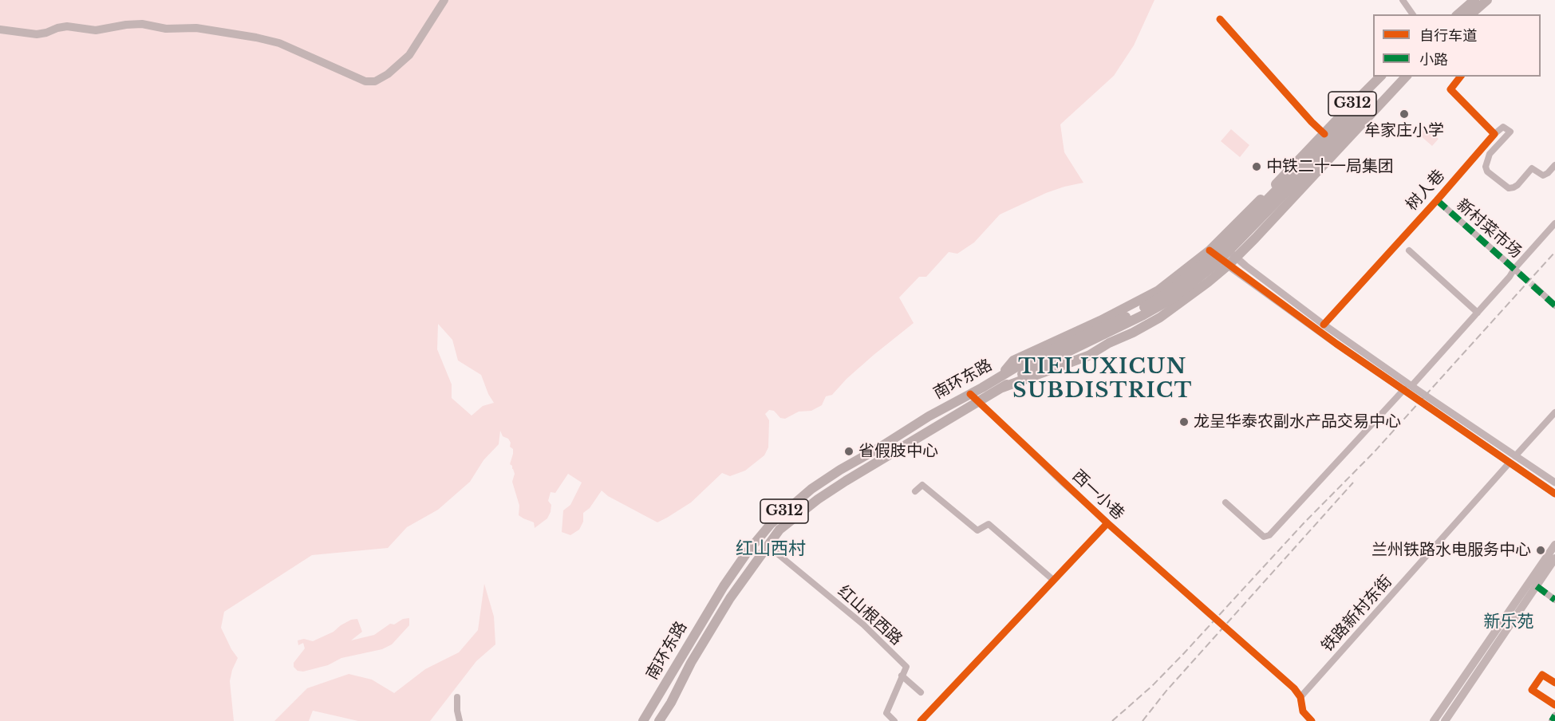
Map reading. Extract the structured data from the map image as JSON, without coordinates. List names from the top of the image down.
{
  "streets": {
    "highway": ["G312", "南环东路"],
    "street": [
      "树人巷",
      "新村菜市场",
      "西一小巷",
      "铁路新村东街",
      "红山根西路"
    ]
  },
  "crossings": [
    ["树人巷", "新村菜市场"],
    ["南环东路", "西一小巷"],
    ["南环东路", "红山根西路"]
  ],
  "districts": ["TIELUXICUN SUBDISTRICT", "红山西村", "新乐苑"],
  "places": [
    "牟家庄小学",
    "中铁二十一局集团",
    "龙呈华泰农副水产品交易中心",
    "省假肢中心",
    "兰州铁路水电服务中心"
  ],
  "legend": ["自行车道", "小路"]
}
